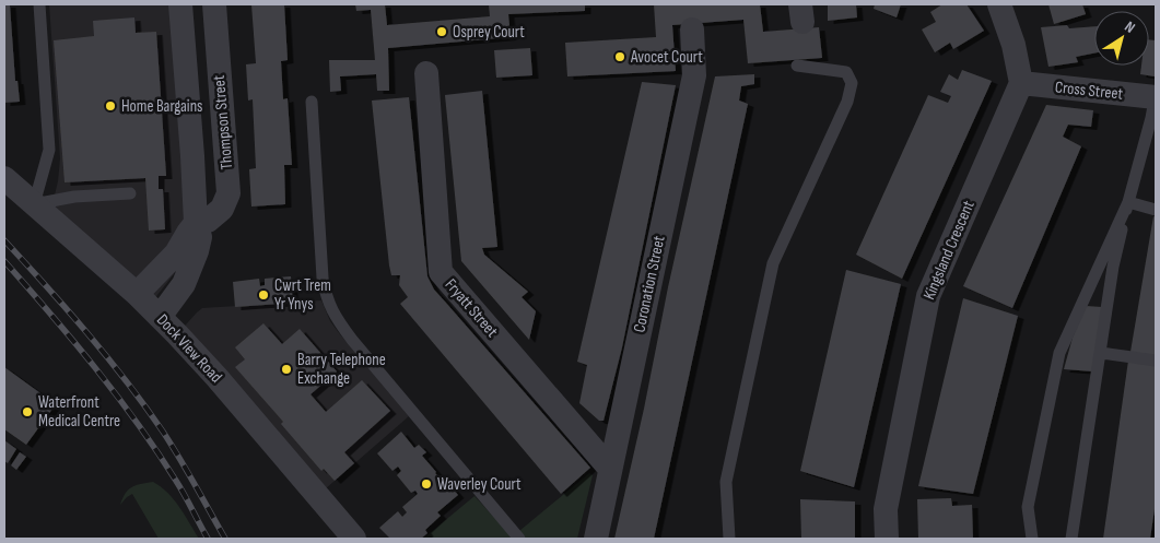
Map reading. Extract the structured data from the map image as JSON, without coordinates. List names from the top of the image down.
{
  "streets": {
    "street": [
      "Cross Street",
      "Thompson Street",
      "Kingsland Crescent",
      "Coronation Street",
      "Fryatt Street",
      "Dock View Road"
    ]
  },
  "crossings": [
    ["Cross Street", "Kingsland Crescent"],
    ["Thompson Street", "Dock View Road"],
    ["Coronation Street", "Fryatt Street"]
  ],
  "places": [
    "Osprey Court",
    "Avocet Court",
    "Home Bargains",
    "Cwrt Trem Yr Ynys",
    "Barry Telephone Exchange",
    "Waterfront Medical Centre",
    "Waverley Court"
  ],
  "north": "top right"
}
